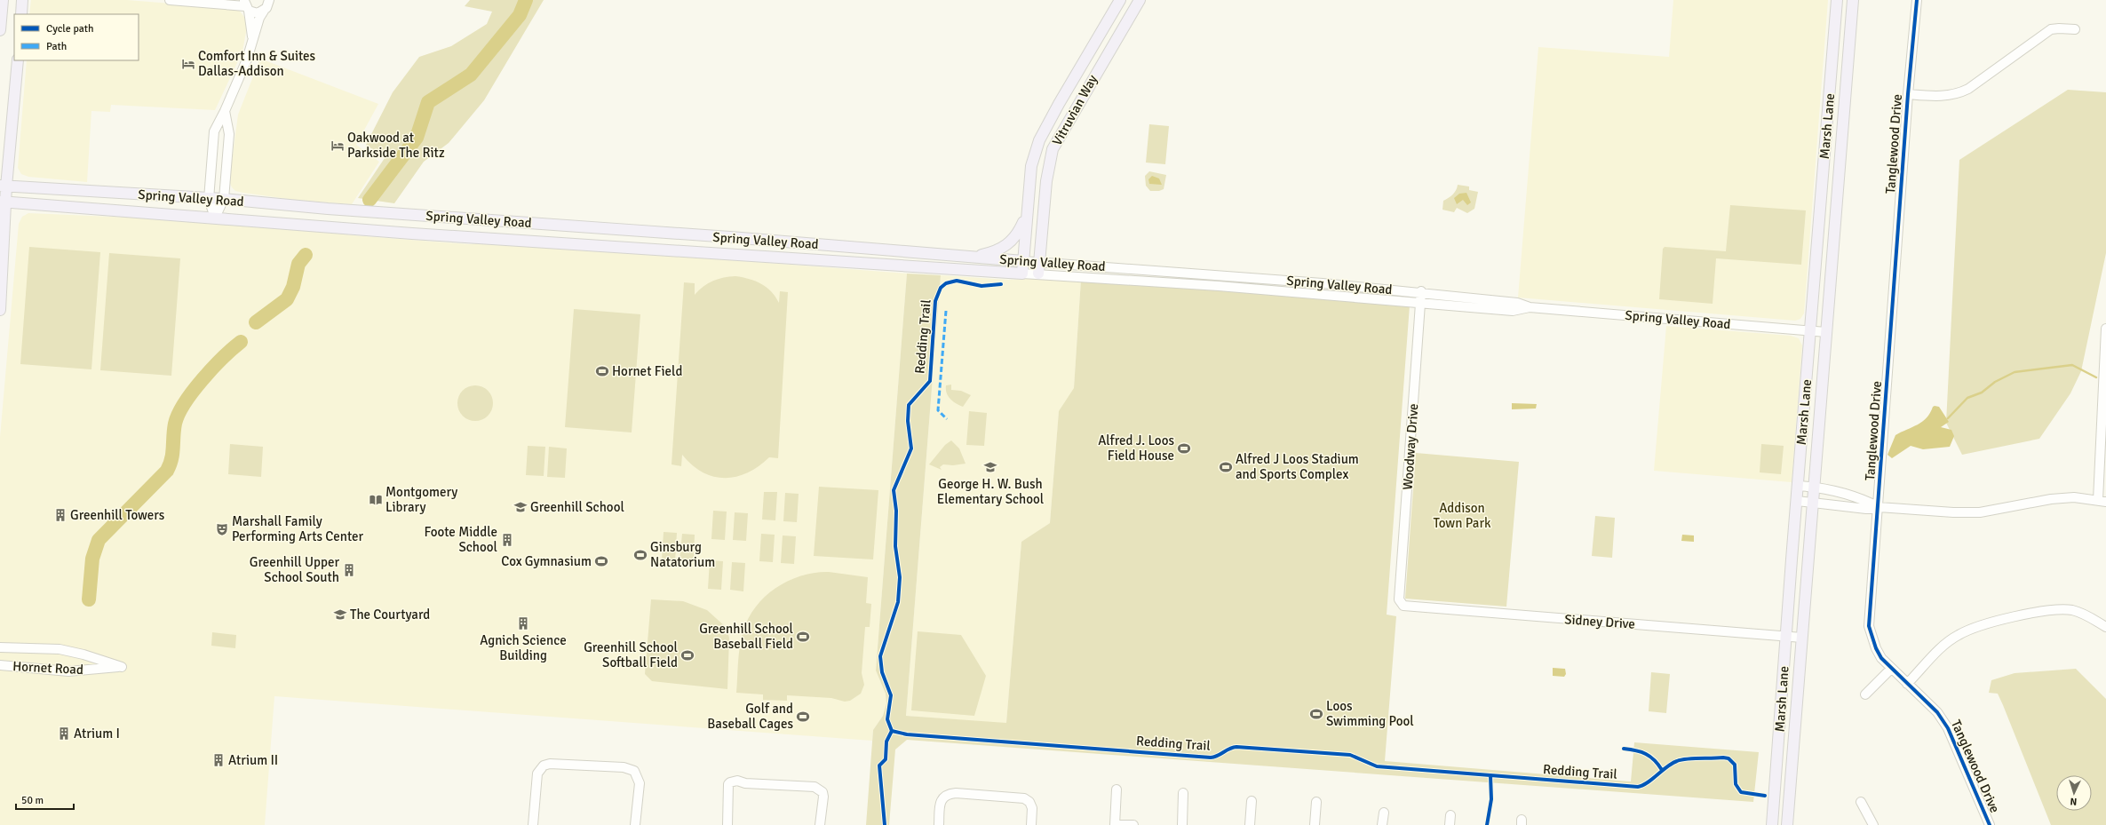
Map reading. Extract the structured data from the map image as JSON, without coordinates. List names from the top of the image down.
{
  "streets": {
    "main road": ["Vitruvian Way", "Marsh Lane", "Spring Valley Road"],
    "street": [
      "Tanglewood Drive",
      "Woodway Drive",
      "Sidney Drive",
      "Hornet Road"
    ],
    "cycle path": ["Redding Trail"]
  },
  "crossings": [
    ["Vitruvian Way", "Spring Valley Road"],
    ["Marsh Lane", "Spring Valley Road"],
    ["Marsh Lane", "Sidney Drive"],
    ["Spring Valley Road", "Woodway Drive"],
    ["Woodway Drive", "Sidney Drive"]
  ],
  "parks": ["Addison Town Park"],
  "places": {
    "hotel": ["Comfort Inn & Suites Dallas-Addison", "Oakwood at Parkside The Ritz"],
    "sports": [
      "Hornet Field",
      "Alfred J. Loos Field House",
      "Alfred J Loos Stadium and Sports Complex",
      "Ginsburg Natatorium",
      "Cox Gymnasium",
      "Greenhill School Baseball Field",
      "Greenhill School Softball Field",
      "Loos Swimming Pool",
      "Golf and Baseball Cages"
    ],
    "school or university": ["George H. W. Bush Elementary School", "Greenhill School", "The Courtyard"],
    "library": ["Montgomery Library"],
    "building": [
      "Greenhill Towers",
      "Foote Middle School",
      "Greenhill Upper School South",
      "Agnich Science Building",
      "Atrium I",
      "Atrium II"
    ],
    "theatre": ["Marshall Family Performing Arts Center"]
  },
  "legend": ["Cycle path", "Path"],
  "scale_bar": "50 m",
  "north": "bottom"
}
